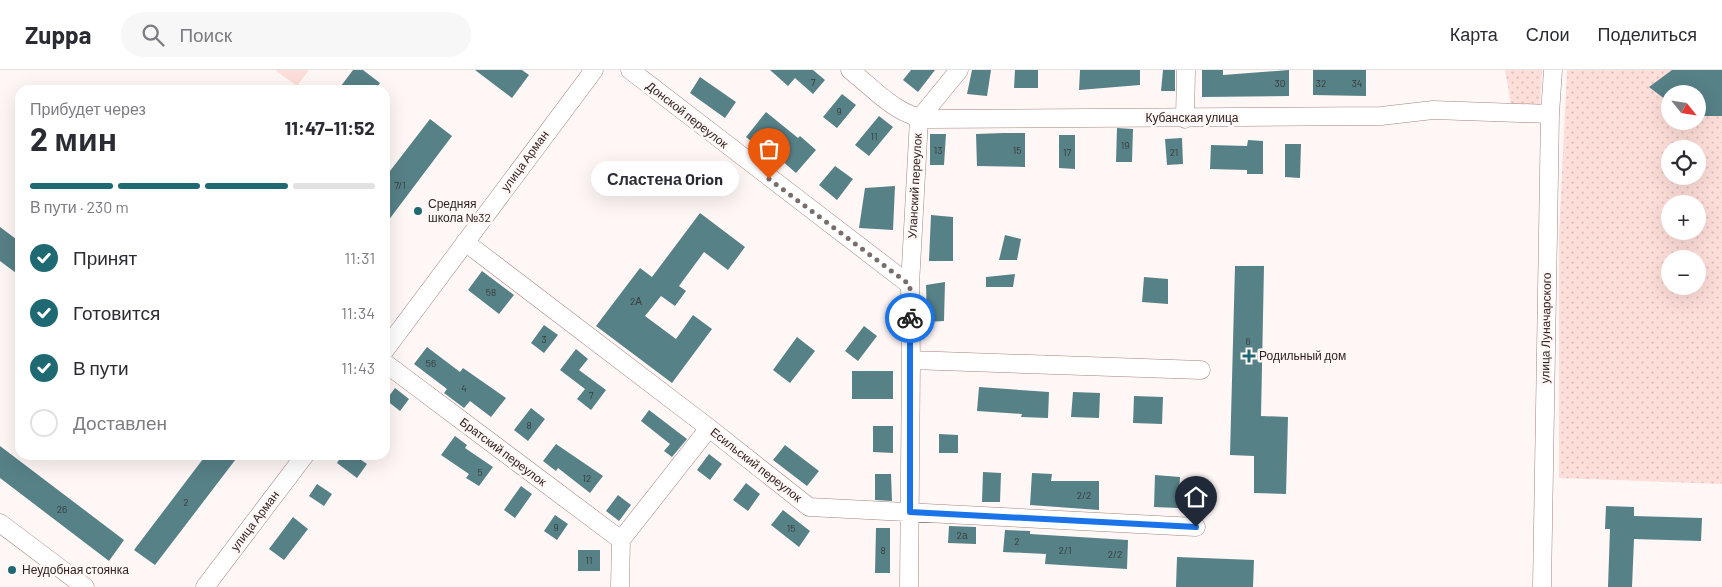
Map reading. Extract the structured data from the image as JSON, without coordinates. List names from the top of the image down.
{
  "streets": {
    "street": [
      "Донской переулок",
      "Кубанская улица",
      "улица Арман",
      "Уланский переулок",
      "улица Луначарского",
      "Братский переулок",
      "Есильский переулок"
    ]
  },
  "crossings": [
    ["Донской переулок", "Уланский переулок"],
    ["Кубанская улица", "Уланский переулок"],
    ["Кубанская улица", "улица Луначарского"],
    ["улица Арман", "Есильский переулок"]
  ],
  "places": {
    "other": ["Сластена Orion", "Средняя школа №32", "Неудобная стоянка"],
    "health": ["Родильный дом"]
  },
  "house_numbers": [
    "7",
    "30",
    "32",
    "34",
    "9",
    "11",
    "19",
    "13",
    "15",
    "17",
    "21",
    "7/1",
    "58",
    "2А",
    "3",
    "6",
    "56",
    "4",
    "7",
    "8",
    "5",
    "12",
    "2/2",
    "2",
    "26",
    "9",
    "15",
    "2а",
    "2",
    "8",
    "2/1",
    "2/2",
    "11"
  ],
  "north": "bottom right",
  "page": {
    "header": "Zuppa",
    "search": "Поиск",
    "nav": ["Карта", "Слои", "Поделиться"],
    "map_buttons": ["+", "−"],
    "heading": ["2 мин", "Прибудет через", "11:47–11:52"],
    "bubble": "Сластена Orion",
    "bar": "В пути · 230 m",
    "list": [
      ["Принят", "11:31"],
      ["Готовится", "11:34"],
      ["В пути", "11:43"],
      "Доставлен"
    ]
  }
}
